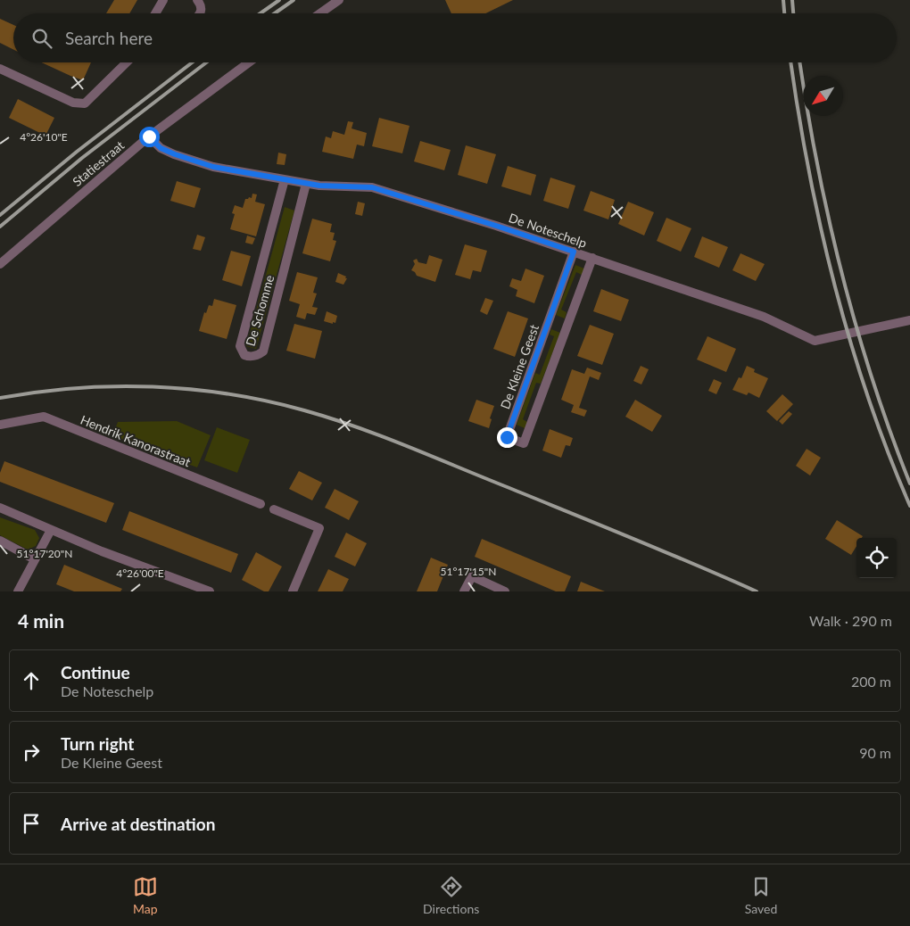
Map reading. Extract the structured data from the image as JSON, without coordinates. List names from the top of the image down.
{
  "streets": {
    "street": [
      "Statiestraat",
      "De Noteschelp",
      "De Schomme",
      "De Kleine Geest",
      "Hendrik Kanorastraat"
    ]
  },
  "crossings": [
    ["Statiestraat", "De Noteschelp"],
    ["De Noteschelp", "De Schomme"],
    ["De Noteschelp", "De Kleine Geest"]
  ],
  "north": "bottom left",
  "page": {
    "search": "Search here",
    "heading": ["4 min", "Walk · 290 m"],
    "list": [
      ["Continue", "De Noteschelp", "200 m"],
      ["Turn right", "De Kleine Geest", "90 m"],
      "Arrive at destination"
    ],
    "nav": ["Map", "Directions", "Saved"]
  },
  "coordinates": [
    "4°26'10\"E",
    "51°17'20\"N",
    "51°17'15\"N",
    "4°26'00\"E"
  ]
}
